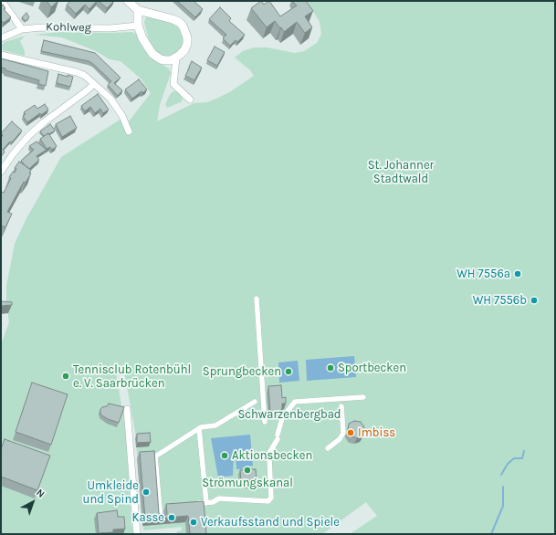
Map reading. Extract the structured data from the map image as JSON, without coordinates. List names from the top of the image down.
{
  "streets": {
    "street": ["Kohlweg"]
  },
  "parks": ["St. Johanner Stadtwald", "Schwarzenbergbad"],
  "places": [
    "WH 7556a",
    "WH 7556b",
    "Sportbecken",
    "Sprungbecken",
    "Tennisclub Rotenbühl e. V. Saarbrücken",
    "Imbiss",
    "Aktionsbecken",
    "Strömungskanal",
    "Umkleide und Spind",
    "Kasse",
    "Verkaufsstand und Spiele"
  ],
  "north": "top right"
}
